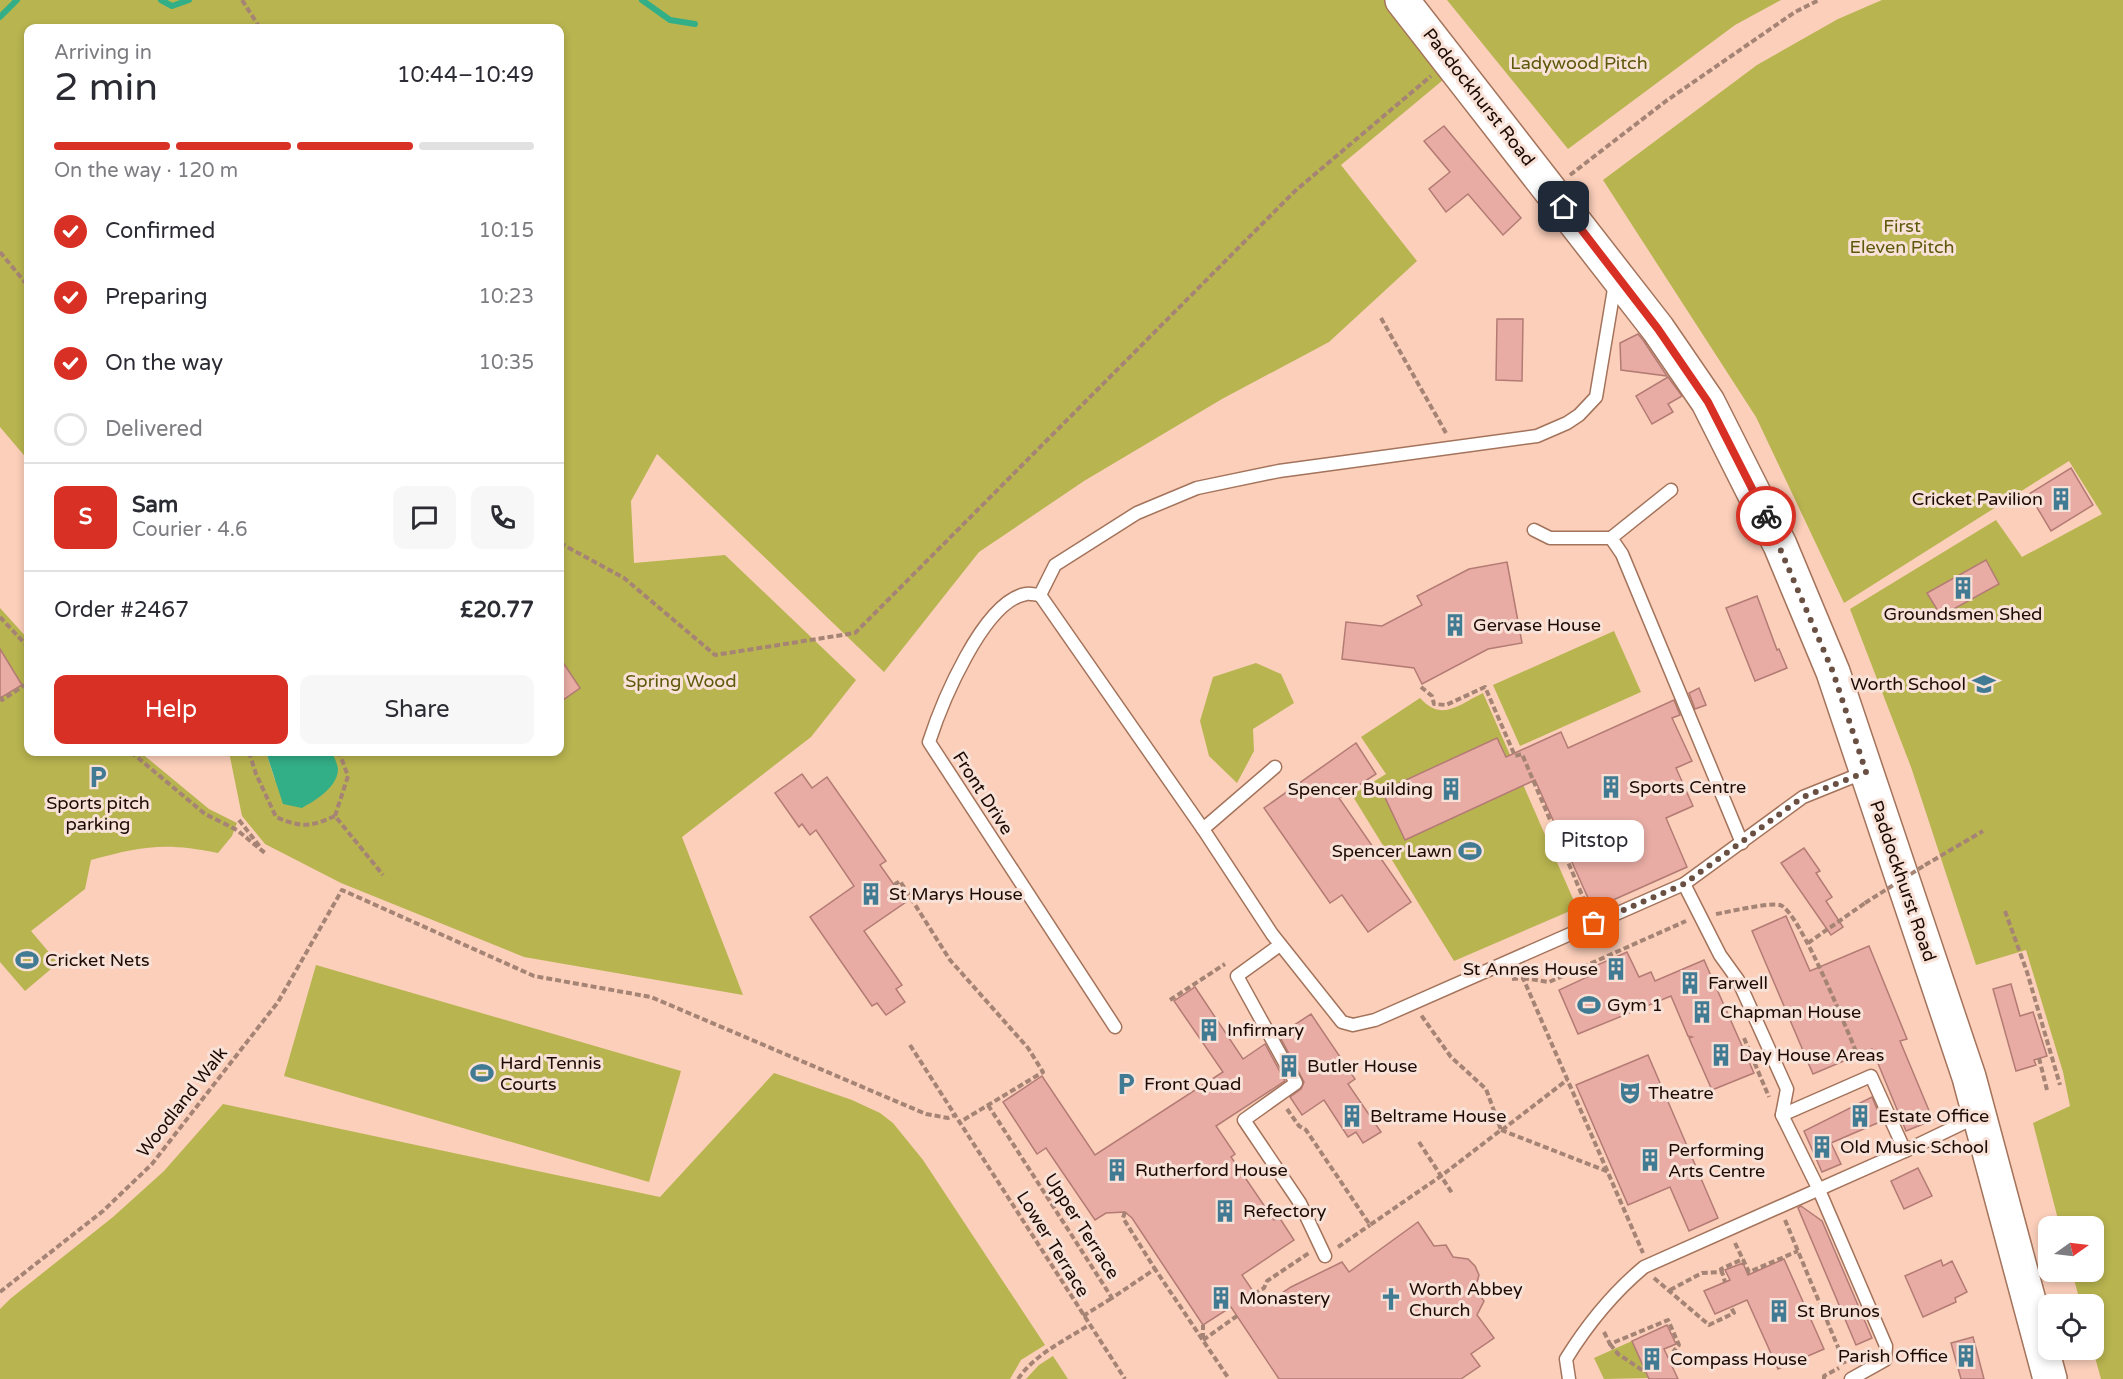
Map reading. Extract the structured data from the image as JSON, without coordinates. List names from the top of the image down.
{
  "streets": {
    "main road": ["Paddockhurst Road"],
    "lane": ["Front Drive"],
    "path": ["Woodland Walk", "Upper Terrace", "Lower Terrace"]
  },
  "crossings": [
    ["Woodland Walk", "Lower Terrace"]
  ],
  "parks": ["Ladywood Pitch", "First Eleven Pitch", "Spring Wood"],
  "places": {
    "building": [
      "Cricket Pavilion",
      "Groundsmen Shed",
      "Gervase House",
      "Sports Centre",
      "Spencer Building",
      "St Marys House",
      "St Annes House",
      "Farwell",
      "Chapman House",
      "Infirmary",
      "Day House Areas",
      "Butler House",
      "Beltrame House",
      "Estate Office",
      "Old Music School",
      "Performing Arts Centre",
      "Rutherford House",
      "Refectory",
      "Monastery",
      "St Brunos",
      "Parish Office",
      "Compass House"
    ],
    "school or university": ["Worth School"],
    "parking": ["Sports pitch parking", "Front Quad"],
    "sports": [
      "Spencer Lawn",
      "Cricket Nets",
      "Gym 1",
      "Hard Tennis Courts"
    ],
    "other": ["Pitstop"],
    "theatre": ["Theatre"],
    "church": ["Worth Abbey Church"]
  },
  "north": "right",
  "page": {
    "heading": ["2 min", "Arriving in", "10:44–10:49"],
    "panel": [
      "Sam",
      "Courier · 4.6",
      "Order #2467",
      "£20.77"
    ],
    "bar": "On the way · 120 m",
    "list": [
      ["Confirmed", "10:15"],
      ["Preparing", "10:23"],
      ["On the way", "10:35"],
      "Delivered"
    ],
    "round": "S",
    "buttons": ["Help", "Share"],
    "bubble": "Pitstop"
  }
}
